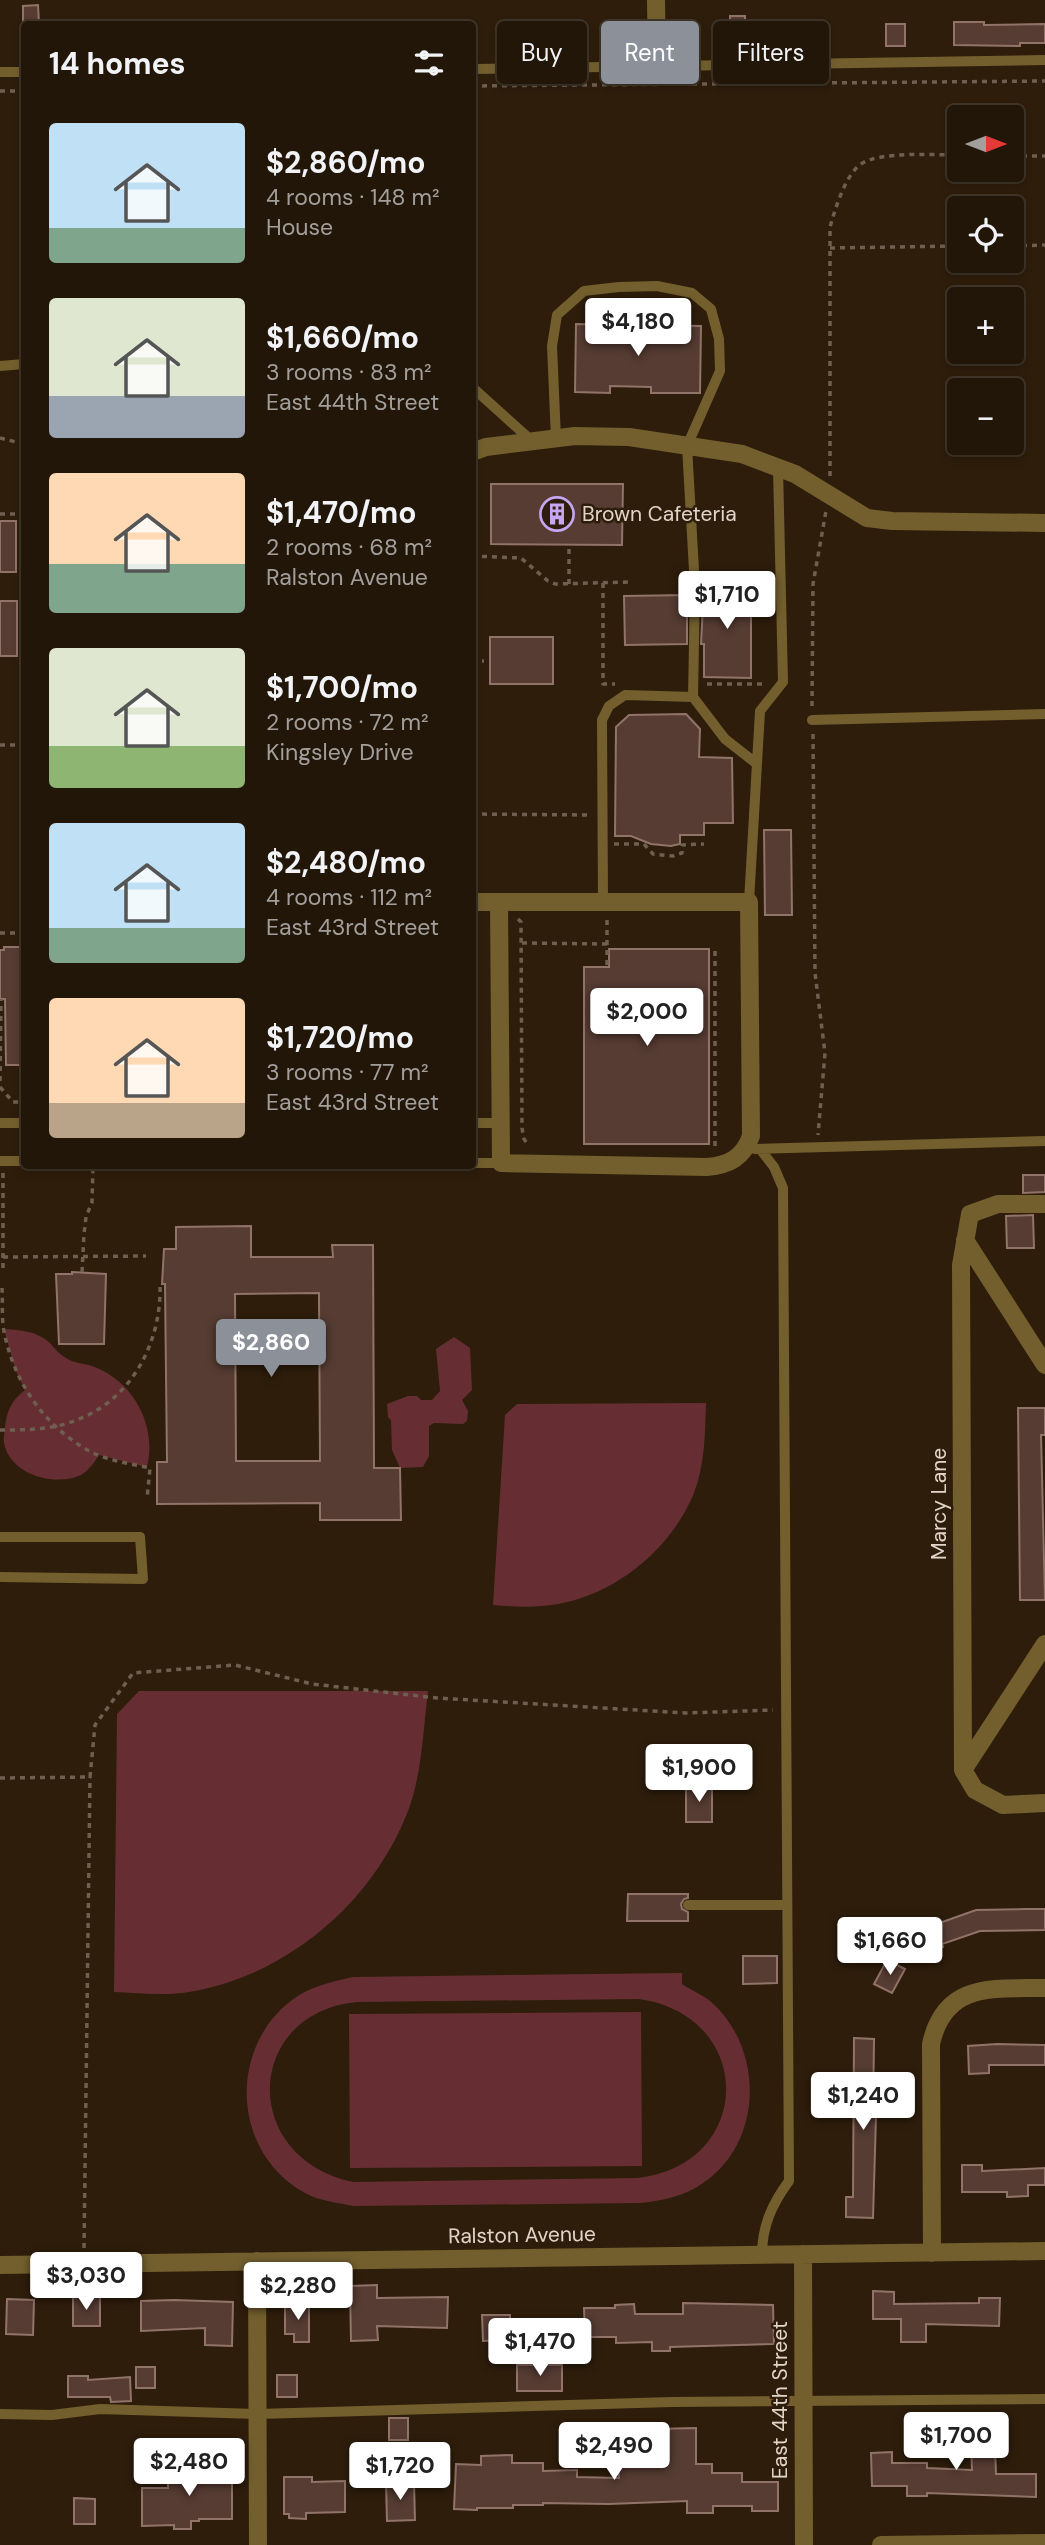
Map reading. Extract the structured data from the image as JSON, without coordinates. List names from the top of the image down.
{
  "streets": {
    "street": ["Marcy Lane", "Ralston Avenue", "East 44th Street"]
  },
  "crossings": [
    ["Ralston Avenue", "East 44th Street"]
  ],
  "places": {
    "building": ["Brown Cafeteria"]
  },
  "north": "right",
  "page": {
    "chip": ["Buy", "Rent", "Filters"],
    "heading": "14 homes",
    "map_buttons": ["+", "−"],
    "list": [
      {
        "name": "$2,860/mo",
        "note": "4 rooms · 148 m² · House"
      },
      {
        "name": "$1,660/mo",
        "note": "3 rooms · 83 m² · East 44th Street"
      },
      {
        "name": "$1,470/mo",
        "note": "2 rooms · 68 m² · Ralston Avenue"
      },
      {
        "name": "$1,700/mo",
        "note": "2 rooms · 72 m² · Kingsley Drive"
      },
      {
        "name": "$2,480/mo",
        "note": "4 rooms · 112 m² · East 43rd Street"
      },
      {
        "name": "$1,720/mo",
        "note": "3 rooms · 77 m² · East 43rd Street"
      }
    ],
    "price": [
      "$4,180",
      "$1,710",
      "$2,000",
      "$2,860",
      "$1,900",
      "$1,660",
      "$1,240",
      "$3,030",
      "$2,280",
      "$1,470",
      "$1,700",
      "$2,490",
      "$2,480",
      "$1,720"
    ]
  }
}
